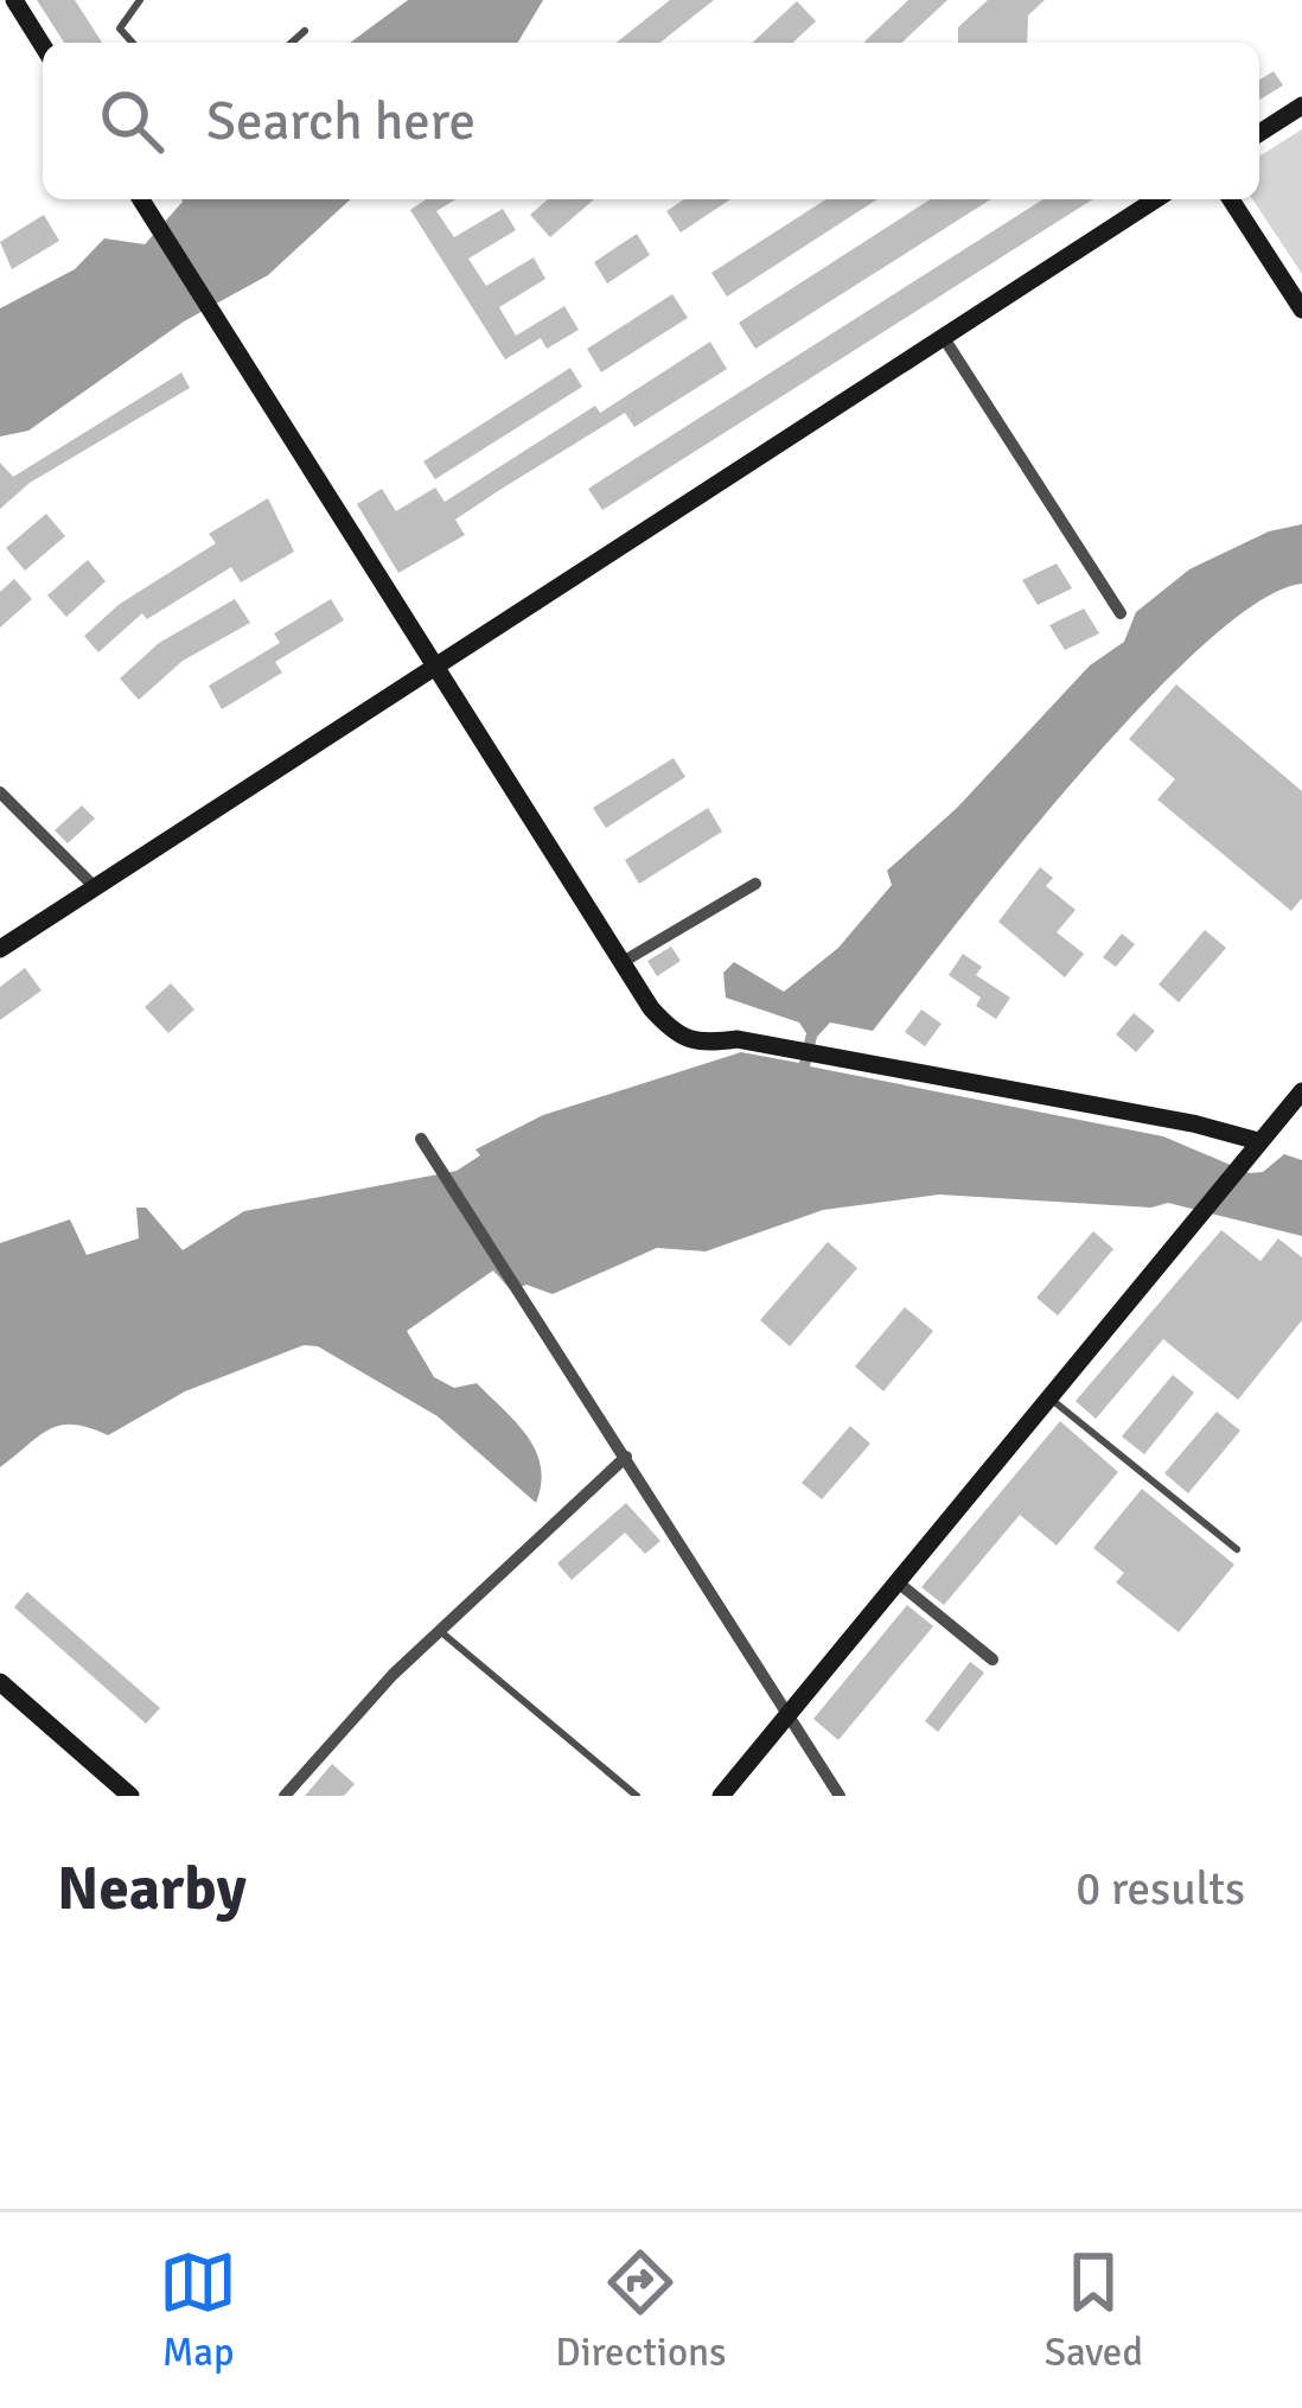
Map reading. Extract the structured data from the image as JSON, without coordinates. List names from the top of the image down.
{
  "page": {
    "search": "Search here",
    "heading": ["Nearby", "0 results"],
    "nav": ["Map", "Directions", "Saved"]
  }
}
